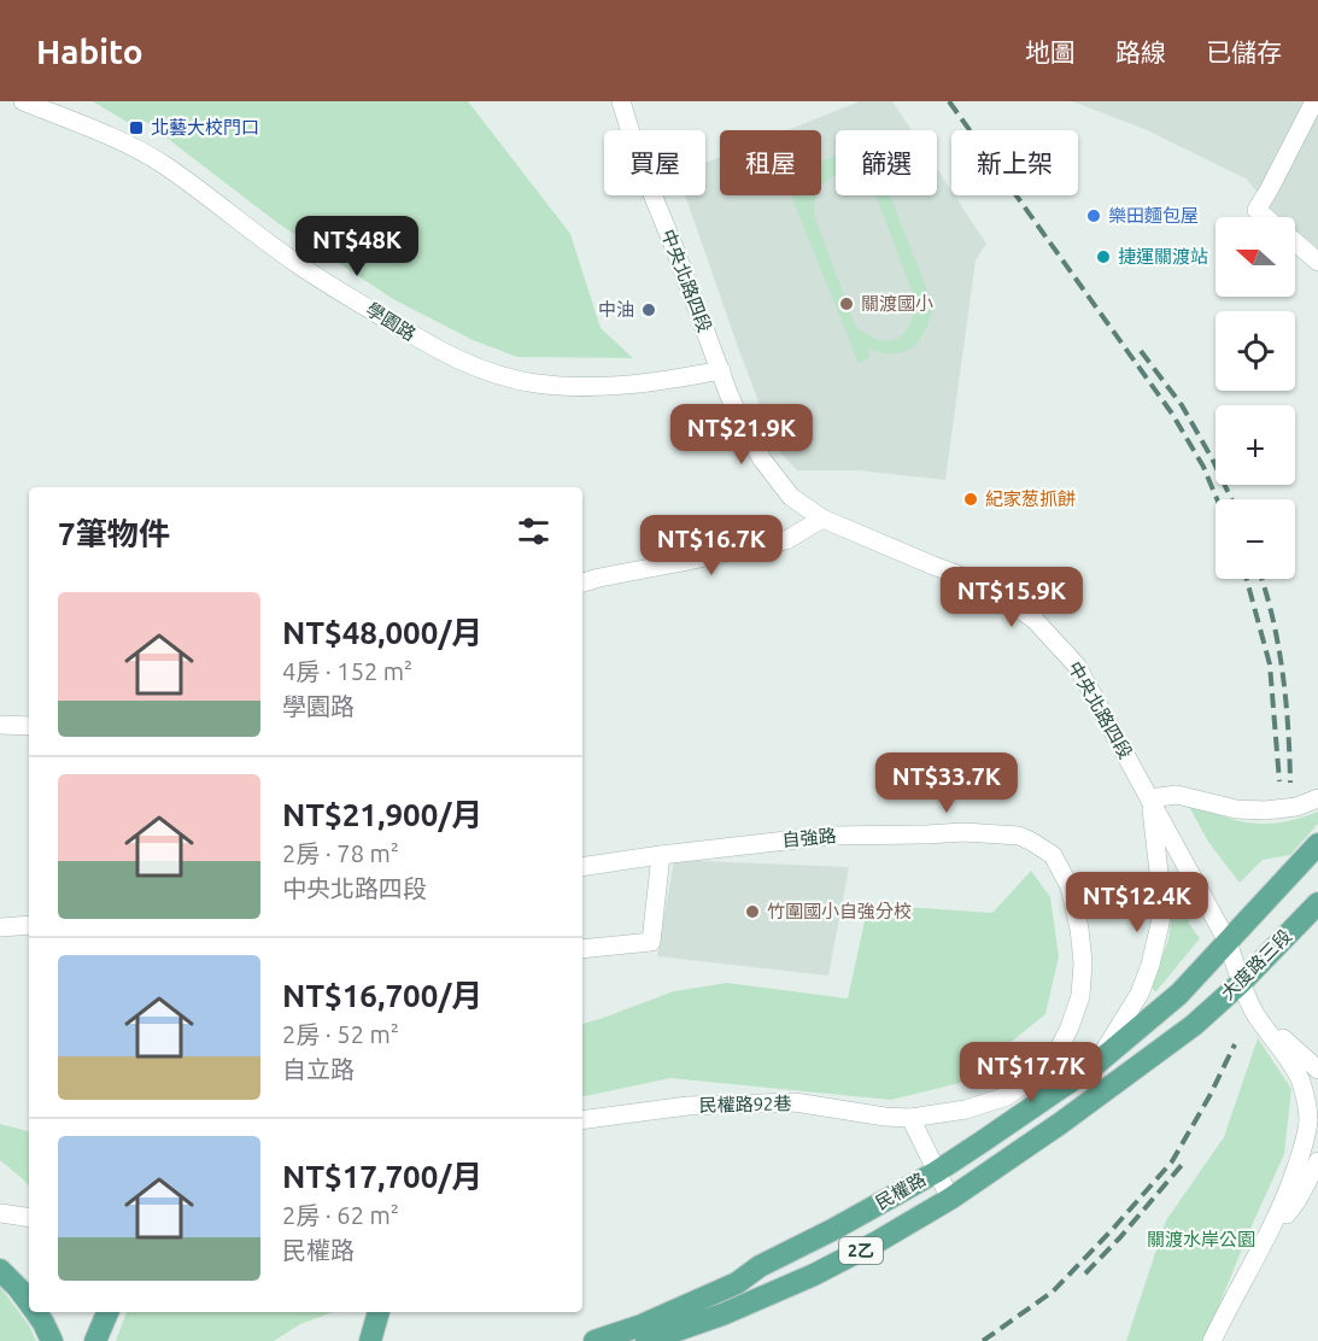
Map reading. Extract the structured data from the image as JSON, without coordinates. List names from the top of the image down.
{
  "streets": {
    "main road": ["大度路三段", "民權路", "2乙"],
    "street": [
      "中央北路四段",
      "學園路",
      "自強路",
      "民權路92巷"
    ]
  },
  "crossings": [
    ["中央北路四段", "學園路"],
    ["中央北路四段", "大度路三段"],
    ["自強路", "民權路92巷"],
    ["大度路三段", "民權路"]
  ],
  "parks": ["關渡水岸公園"],
  "places": {
    "transit": ["北藝大校門口"],
    "other": [
      "樂田麵包屋",
      "捷運關渡站",
      "關渡國小",
      "中油",
      "紀家葱抓餅",
      "竹圍國小自強分校"
    ]
  },
  "north": "left",
  "page": {
    "header": "Habito",
    "nav": ["地圖", "路線", "已儲存"],
    "chip": [
      "買屋",
      "租屋",
      "篩選",
      "新上架"
    ],
    "price": [
      "NT$48K",
      "NT$21.9K",
      "NT$16.7K",
      "NT$15.9K",
      "NT$33.7K",
      "NT$12.4K",
      "NT$17.7K"
    ],
    "map_buttons": ["+", "−"],
    "heading": "7筆物件",
    "list": [
      {
        "name": "NT$48,000/月",
        "note": "4房 · 152 m² · 學園路"
      },
      {
        "name": "NT$21,900/月",
        "note": "2房 · 78 m² · 中央北路四段"
      },
      {
        "name": "NT$16,700/月",
        "note": "2房 · 52 m² · 自立路"
      },
      {
        "name": "NT$17,700/月",
        "note": "2房 · 62 m² · 民權路"
      }
    ]
  }
}
